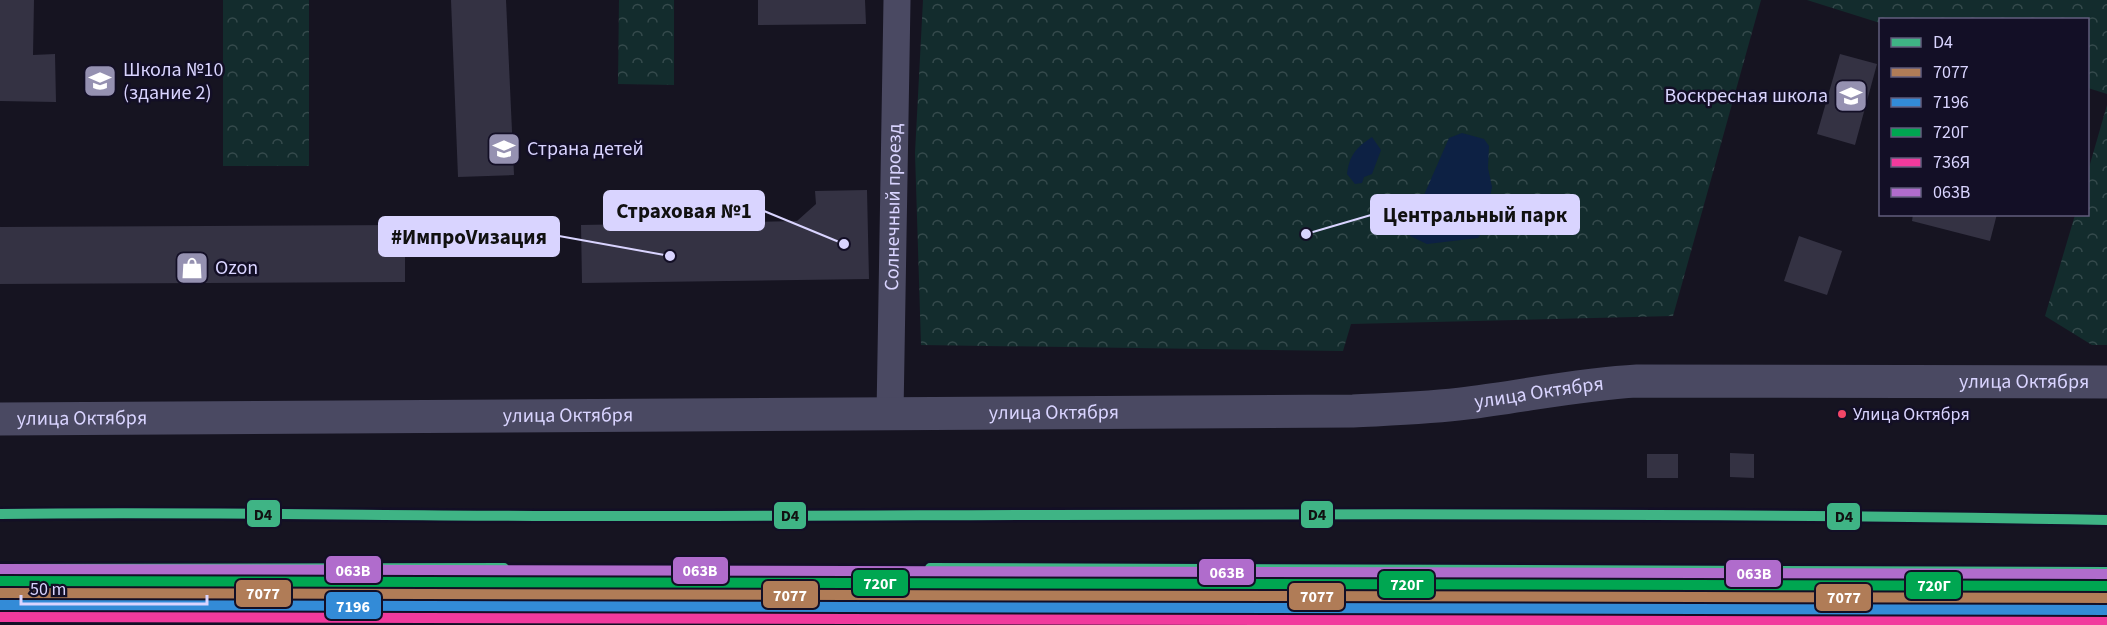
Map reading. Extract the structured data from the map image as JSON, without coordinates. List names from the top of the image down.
{
  "streets": {
    "street": ["Солнечный проезд", "улица Октября"]
  },
  "crossings": [
    ["Солнечный проезд", "улица Октября"]
  ],
  "places": {
    "school or university": ["Школа №10 (здание 2)", "Воскресная школа", "Страна детей"],
    "other": [
      "Центральный парк",
      "Страховая №1",
      "#ИмпроVизация",
      "Улица Октября"
    ],
    "shop": ["Ozon"]
  },
  "lines": [
    "transit line D4",
    "transit line 063В",
    "transit line 720Г",
    "transit line 7077",
    "transit line 7196",
    "transit line 736Я"
  ],
  "legend": [
    "D4",
    "7077",
    "7196",
    "720Г",
    "736Я",
    "063В"
  ],
  "scale_bar": "50 m"
}
